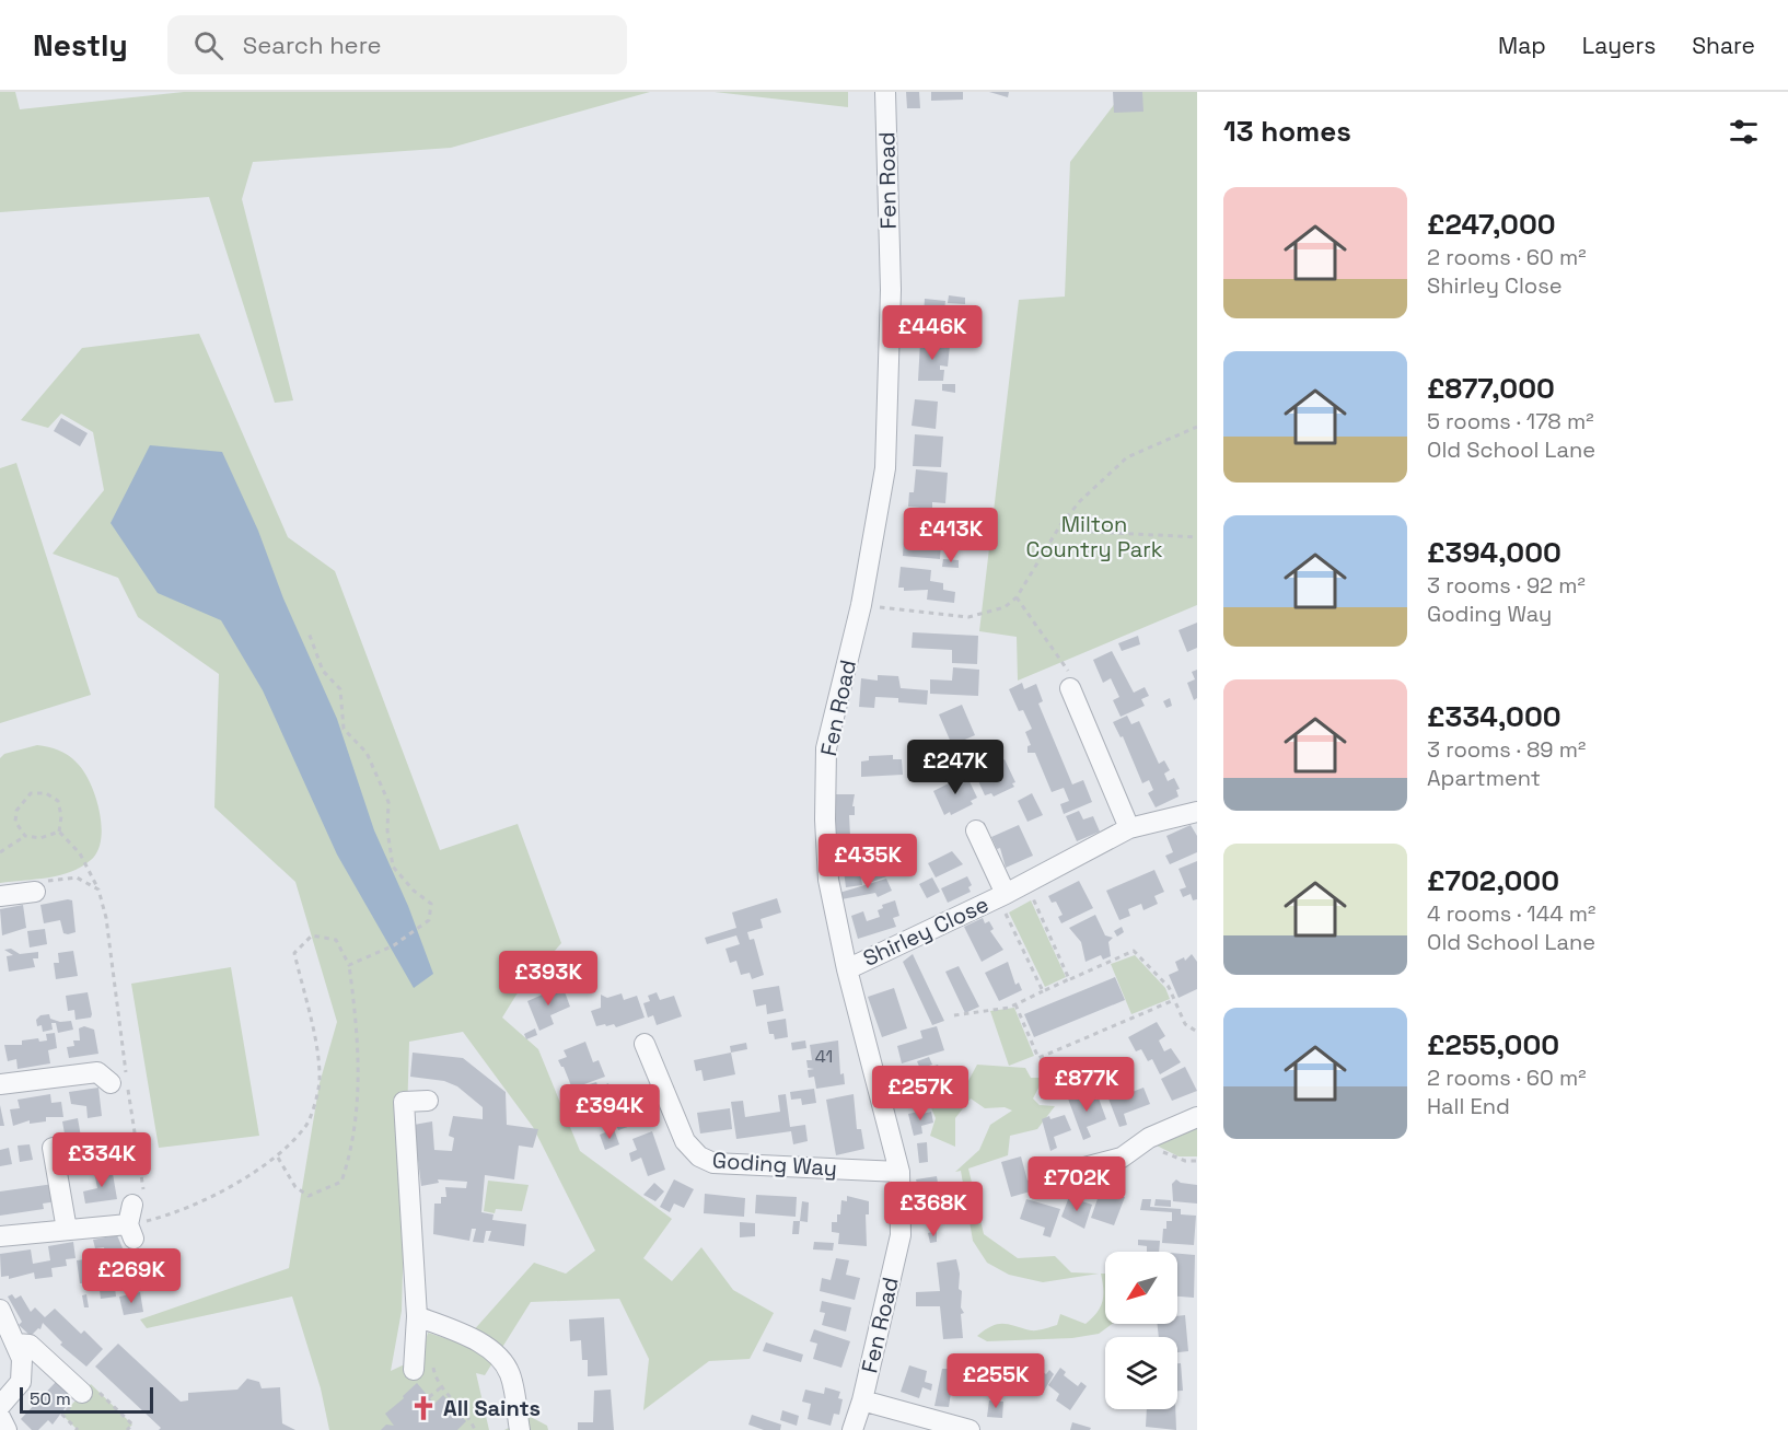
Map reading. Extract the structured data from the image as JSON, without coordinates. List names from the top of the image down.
{
  "streets": {
    "street": ["Fen Road", "Shirley Close", "Goding Way"]
  },
  "crossings": [
    ["Fen Road", "Shirley Close"],
    ["Fen Road", "Goding Way"]
  ],
  "parks": ["Milton Country Park"],
  "places": {
    "church": ["All Saints"]
  },
  "house_numbers": ["41"],
  "scale_bar": "50 m",
  "north": "bottom left",
  "page": {
    "header": "Nestly",
    "search": "Search here",
    "nav": ["Map", "Layers", "Share"],
    "heading": "13 homes",
    "list": [
      {
        "name": "£247,000",
        "note": "2 rooms · 60 m² · Shirley Close"
      },
      {
        "name": "£877,000",
        "note": "5 rooms · 178 m² · Old School Lane"
      },
      {
        "name": "£394,000",
        "note": "3 rooms · 92 m² · Goding Way"
      },
      {
        "name": "£334,000",
        "note": "3 rooms · 89 m² · Apartment"
      },
      {
        "name": "£702,000",
        "note": "4 rooms · 144 m² · Old School Lane"
      },
      {
        "name": "£255,000",
        "note": "2 rooms · 60 m² · Hall End"
      }
    ],
    "price": [
      "£446K",
      "£413K",
      "£247K",
      "£435K",
      "£393K",
      "£877K",
      "£257K",
      "£394K",
      "£334K",
      "£702K",
      "£368K",
      "£269K",
      "£255K"
    ],
    "scale": "50 m"
  }
}
